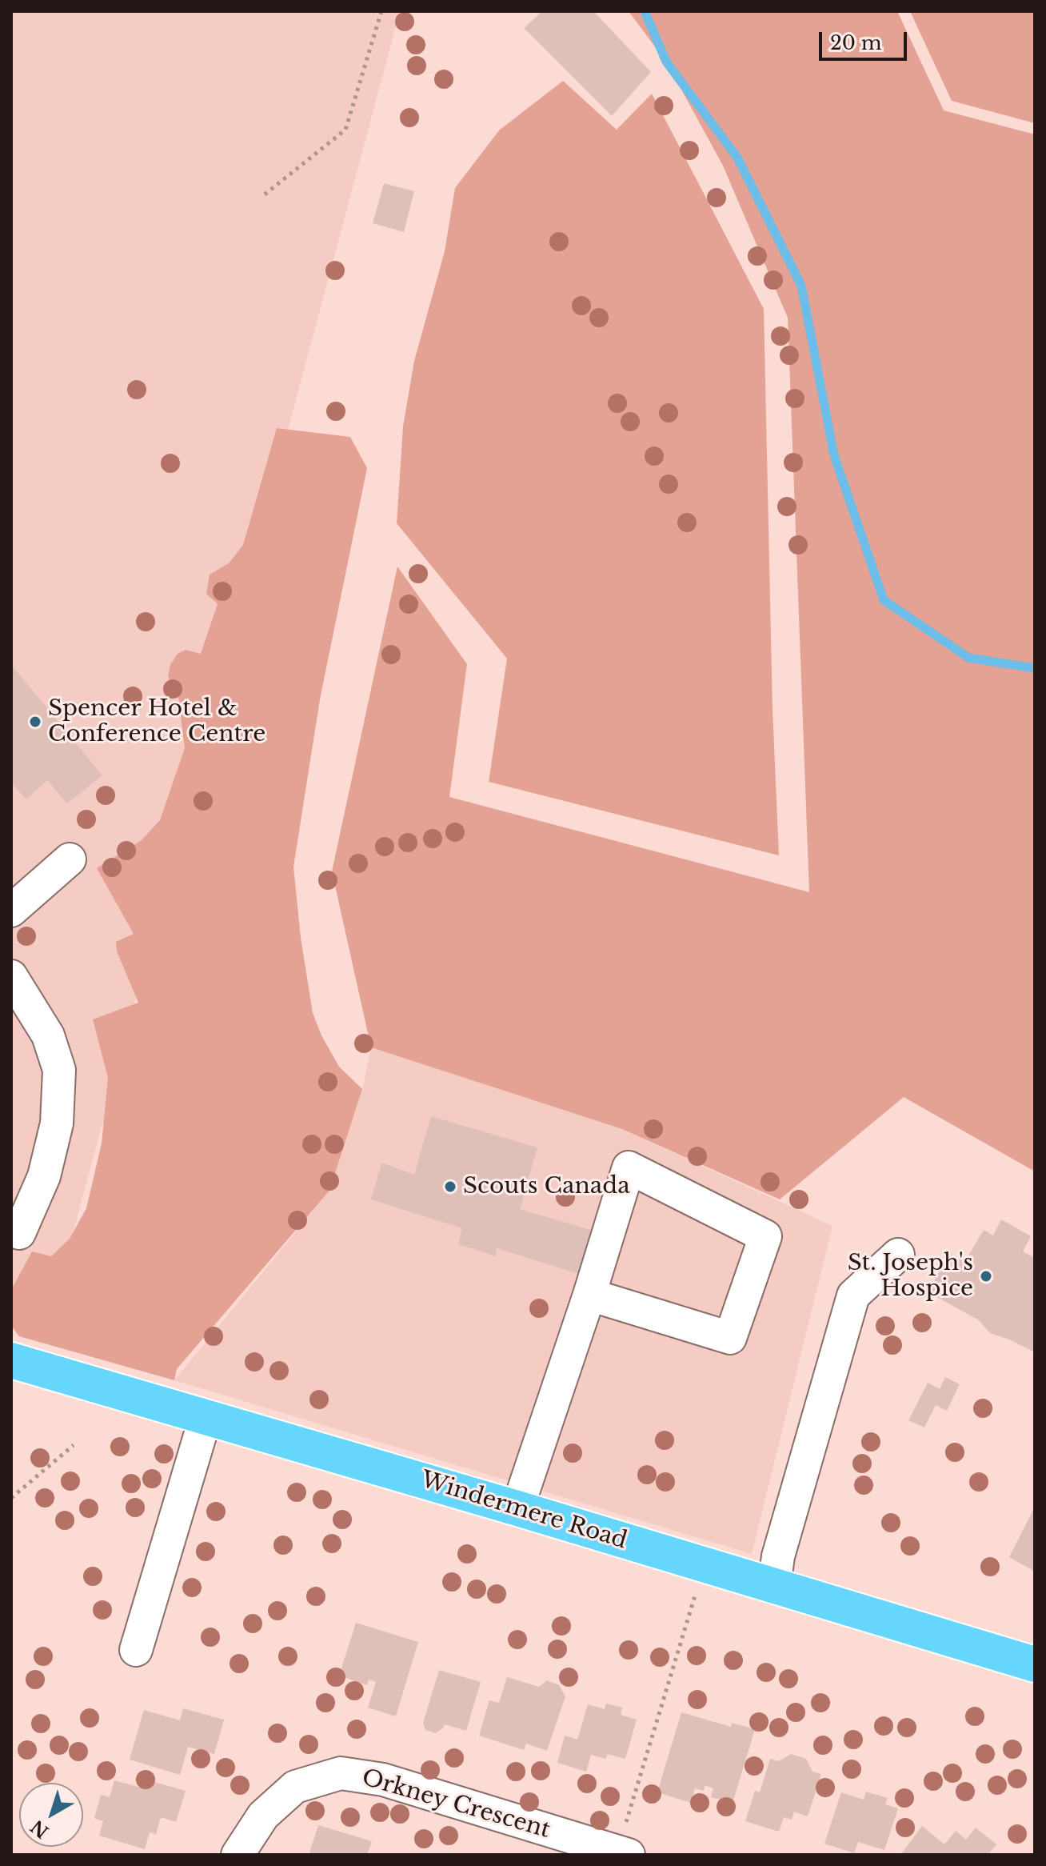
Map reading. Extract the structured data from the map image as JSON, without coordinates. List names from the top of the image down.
{
  "streets": {
    "main road": ["Windermere Road"],
    "street": ["Orkney Crescent"]
  },
  "places": ["Spencer Hotel & Conference Centre", "Scouts Canada", "St. Joseph's Hospice"],
  "scale_bar": "20 m",
  "north": "bottom left"
}
